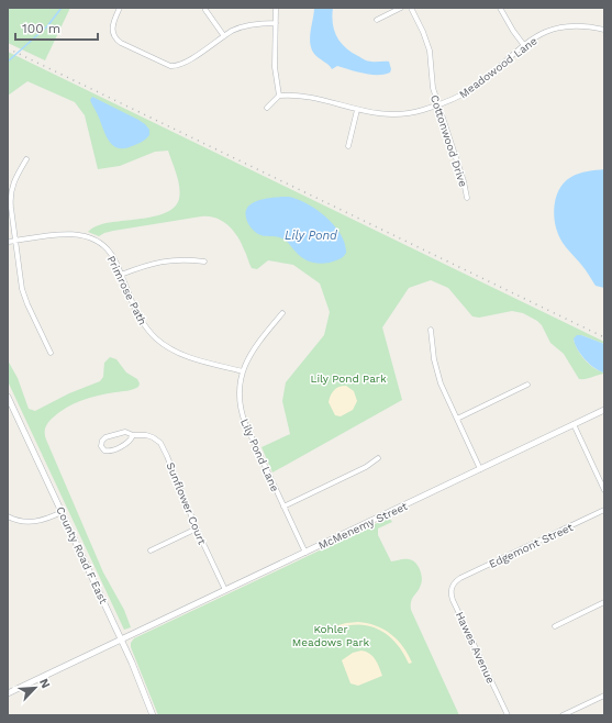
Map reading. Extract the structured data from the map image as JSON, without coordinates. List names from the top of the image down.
{
  "streets": {
    "street": [
      "Meadowood Lane",
      "Cottonwood Drive",
      "Primrose Path",
      "Lily Pond Lane",
      "Sunflower Court",
      "McMenemy Street",
      "Edgemont Street",
      "County Road F East",
      "Hawes Avenue"
    ]
  },
  "crossings": [
    ["Meadowood Lane", "Cottonwood Drive"],
    ["Primrose Path", "Lily Pond Lane"],
    ["Lily Pond Lane", "McMenemy Street"],
    ["Sunflower Court", "McMenemy Street"],
    ["McMenemy Street", "County Road F East"],
    ["Edgemont Street", "Hawes Avenue"]
  ],
  "water": ["Lily Pond"],
  "parks": ["Lily Pond Park", "Kohler Meadows Park"],
  "scale_bar": "100 m",
  "north": "top right"
}
